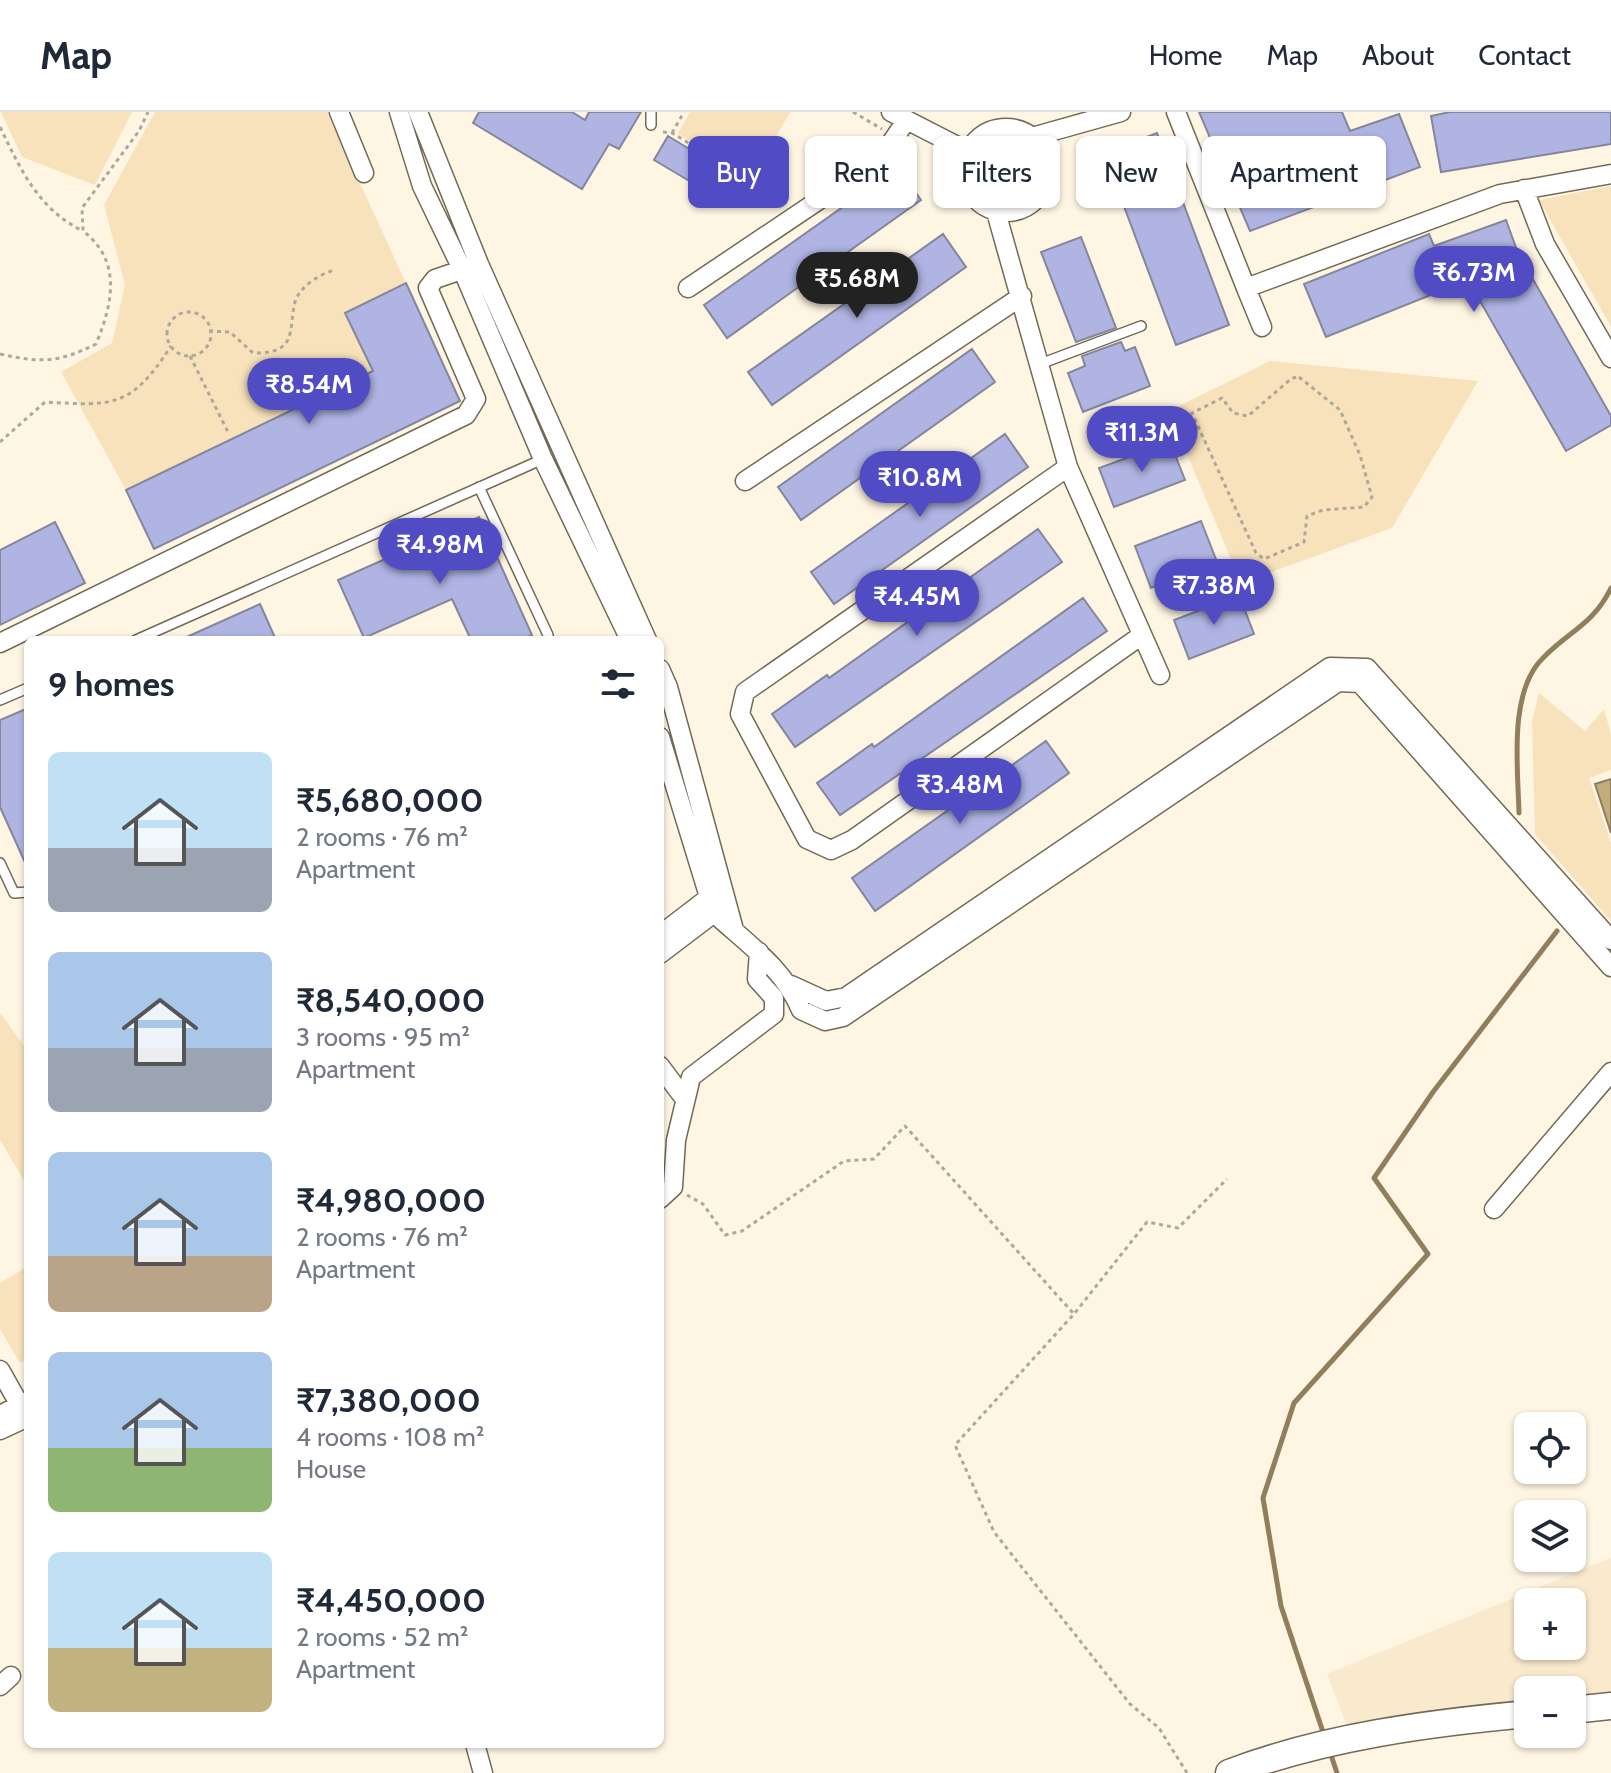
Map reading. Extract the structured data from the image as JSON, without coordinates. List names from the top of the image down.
{
  "page": {
    "header": "Map",
    "nav": [
      "Home",
      "Map",
      "About",
      "Contact"
    ],
    "chip": [
      "Buy",
      "Rent",
      "Filters",
      "New",
      "Apartment"
    ],
    "price": [
      "₹6.73M",
      "₹5.68M",
      "₹8.54M",
      "₹11.3M",
      "₹10.8M",
      "₹4.98M",
      "₹7.38M",
      "₹4.45M",
      "₹3.48M"
    ],
    "heading": "9 homes",
    "list": [
      {
        "name": "₹5,680,000",
        "note": "2 rooms · 76 m² · Apartment"
      },
      {
        "name": "₹8,540,000",
        "note": "3 rooms · 95 m² · Apartment"
      },
      {
        "name": "₹4,980,000",
        "note": "2 rooms · 76 m² · Apartment"
      },
      {
        "name": "₹7,380,000",
        "note": "4 rooms · 108 m² · House"
      },
      {
        "name": "₹4,450,000",
        "note": "2 rooms · 52 m² · Apartment"
      }
    ],
    "map_buttons": ["+", "−"]
  }
}
